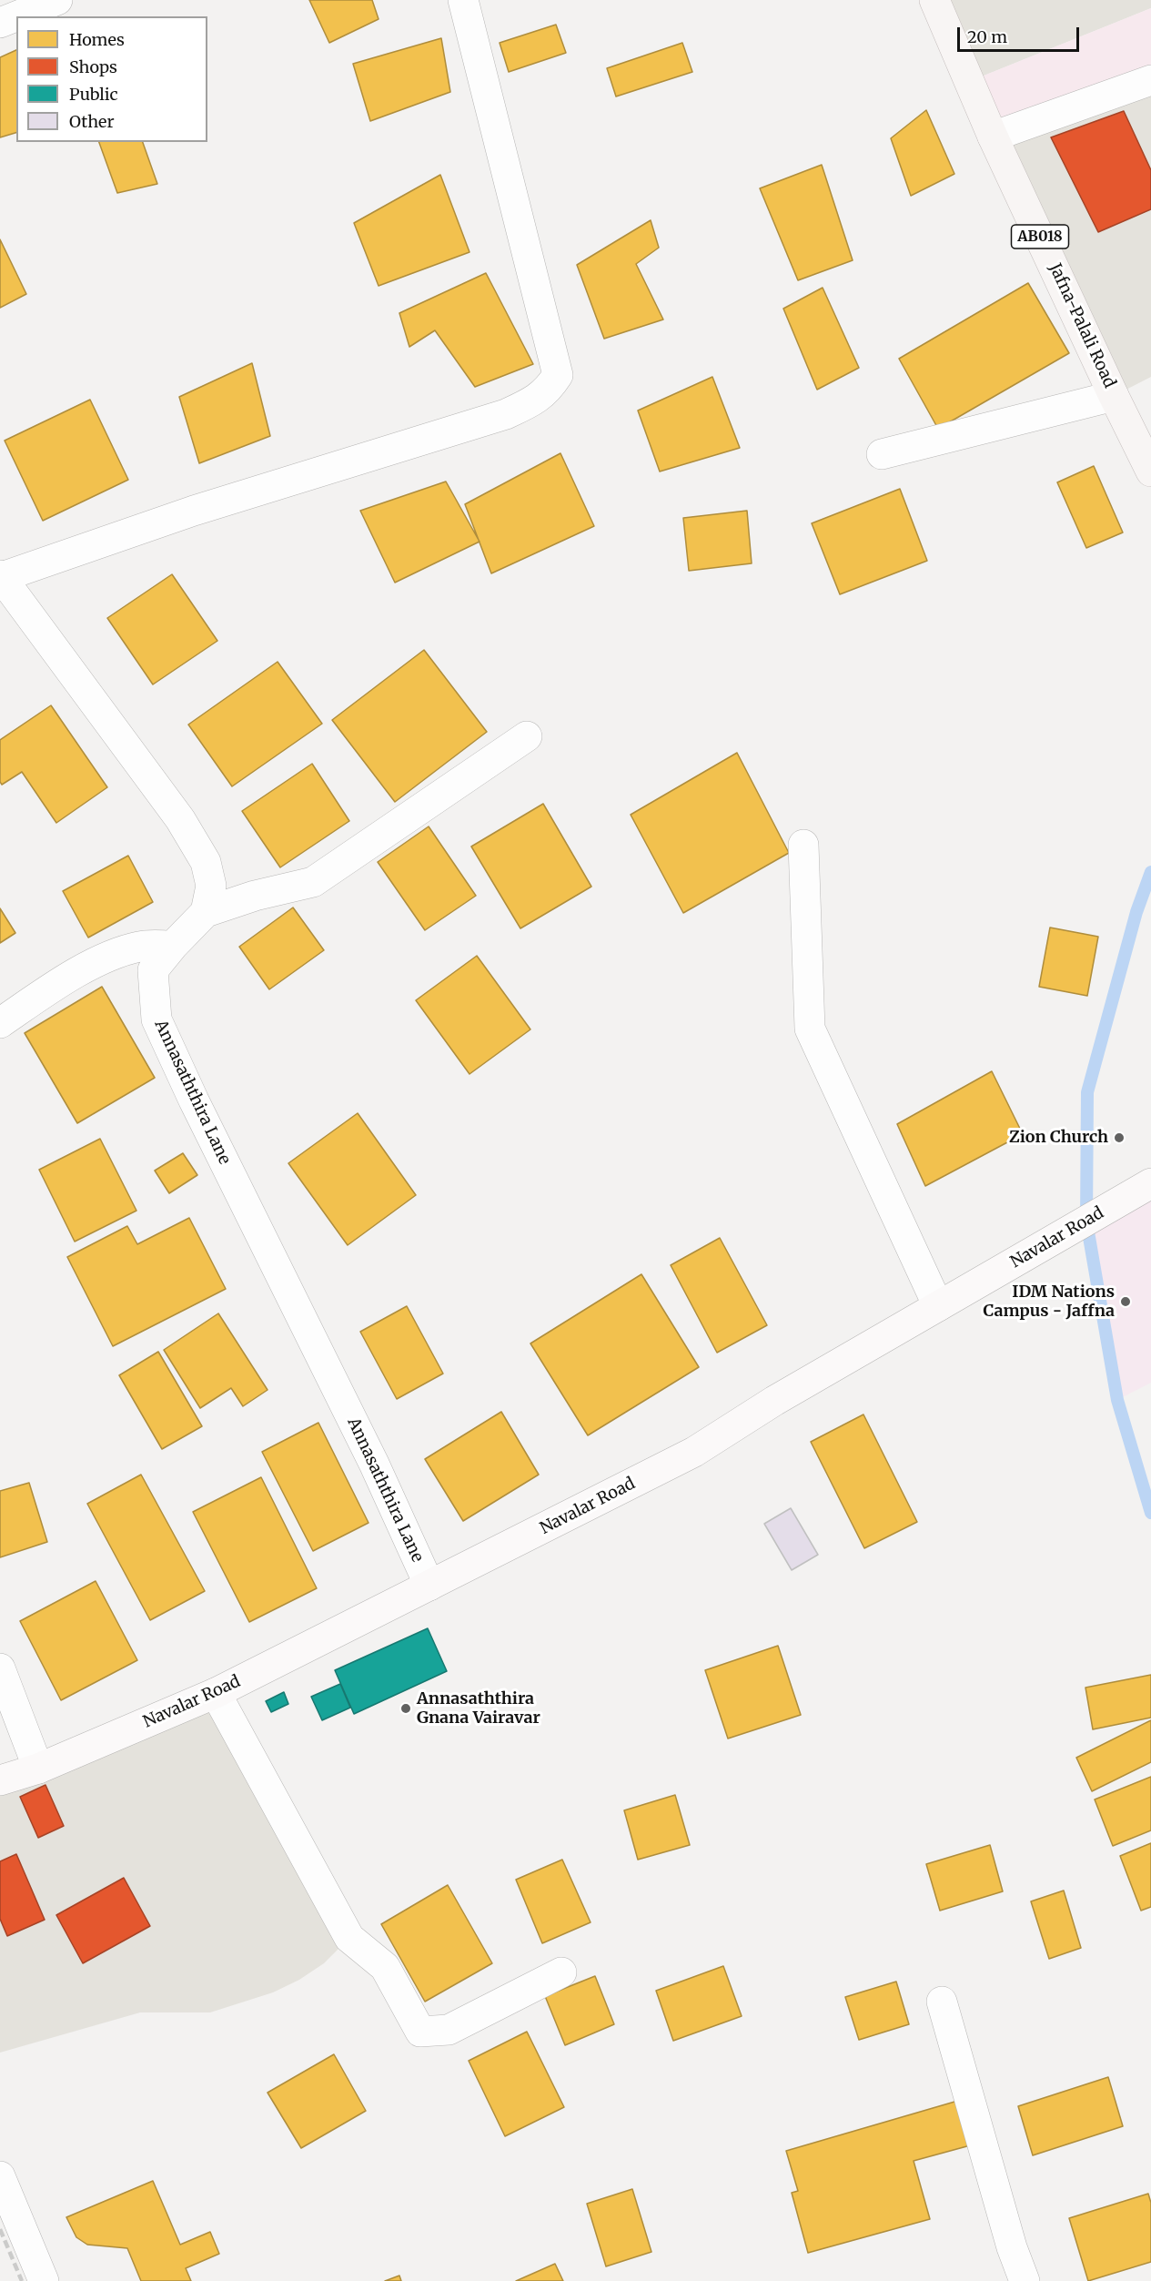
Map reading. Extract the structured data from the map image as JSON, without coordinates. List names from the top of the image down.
{
  "streets": {
    "main road": ["AB018", "Jafna-Palali Road"],
    "street": ["Annasaththira Lane", "Navalar Road"]
  },
  "crossings": [
    ["Annasaththira Lane", "Navalar Road"]
  ],
  "places": ["Zion Church", "IDM Nations Campus - Jaffna", "Annasaththira Gnana Vairavar"],
  "legend": [
    "Homes",
    "Shops",
    "Public",
    "Other"
  ],
  "scale_bar": "20 m"
}
